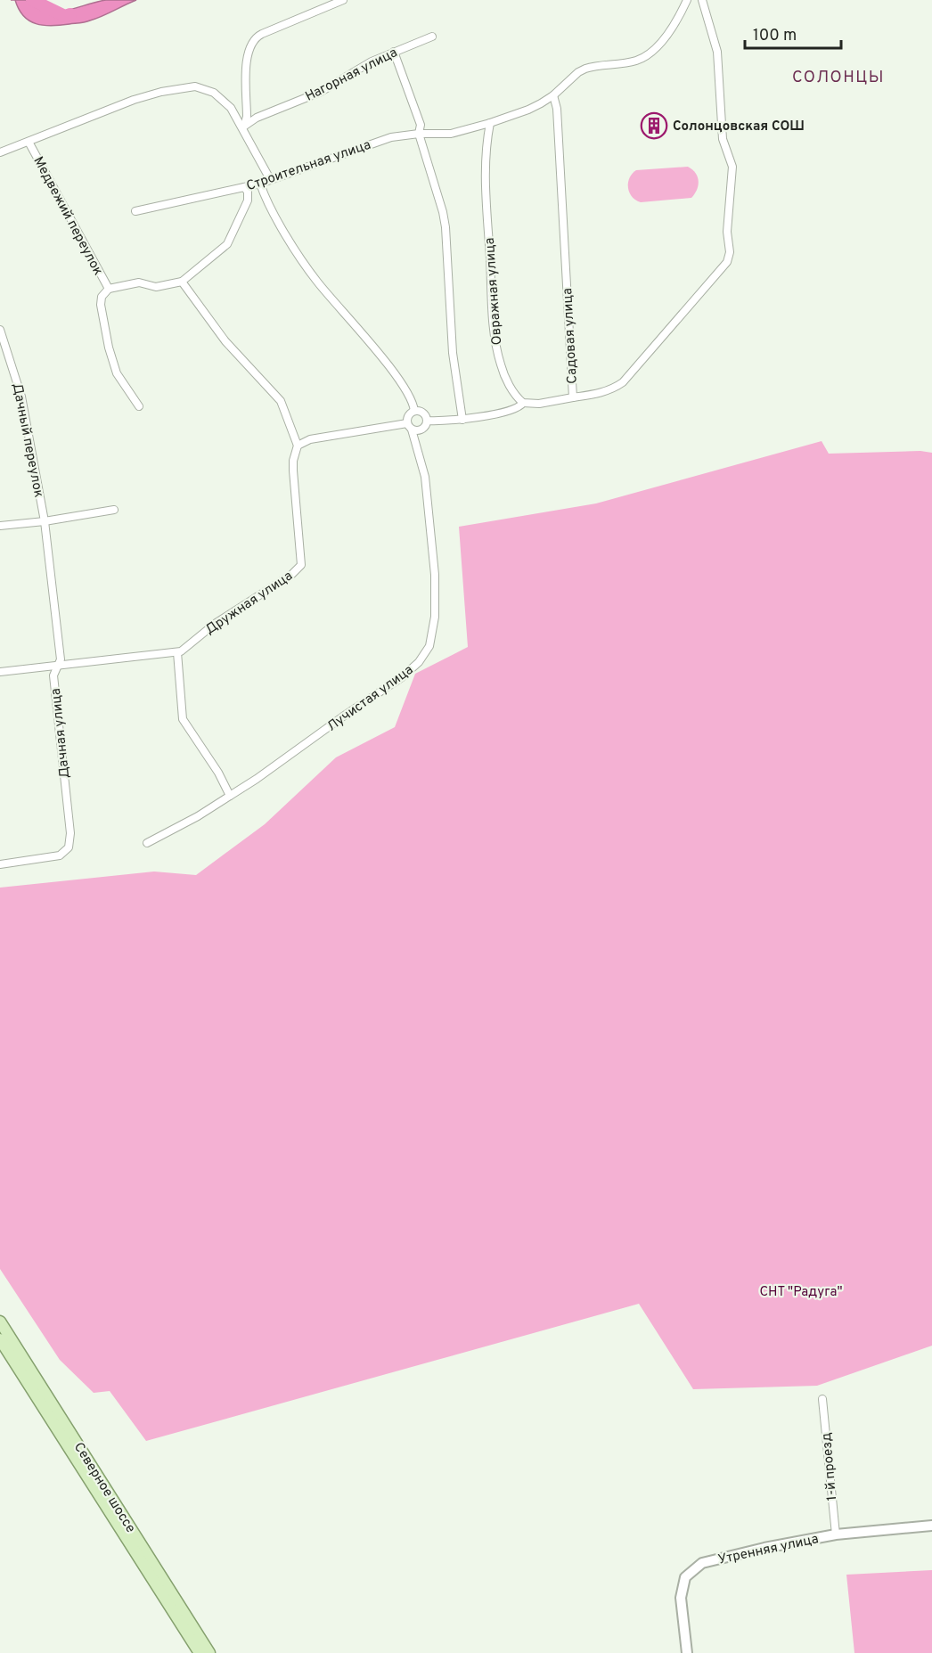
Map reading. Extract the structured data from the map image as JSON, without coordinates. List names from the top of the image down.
{
  "streets": {
    "main road": ["Северное шоссе"],
    "street": [
      "Нагорная улица",
      "Строительная улица",
      "Медвежий переулок",
      "Овражная улица",
      "Садовая улица",
      "Дачный переулок",
      "Дружная улица",
      "Лучистая улица",
      "Дачная улица",
      "1-й проезд",
      "Утренняя улица"
    ]
  },
  "crossings": [
    ["Строительная улица", "Овражная улица"],
    ["Строительная улица", "Садовая улица"],
    ["Дачный переулок", "Дачная улица"],
    ["Дружная улица", "Дачная улица"],
    ["1-й проезд", "Утренняя улица"]
  ],
  "districts": ["СОЛОНЦЫ"],
  "parks": ["СНТ \"Радуга\""],
  "places": {
    "building": ["Солонцовская СОШ"]
  },
  "scale_bar": "100 m"
}
